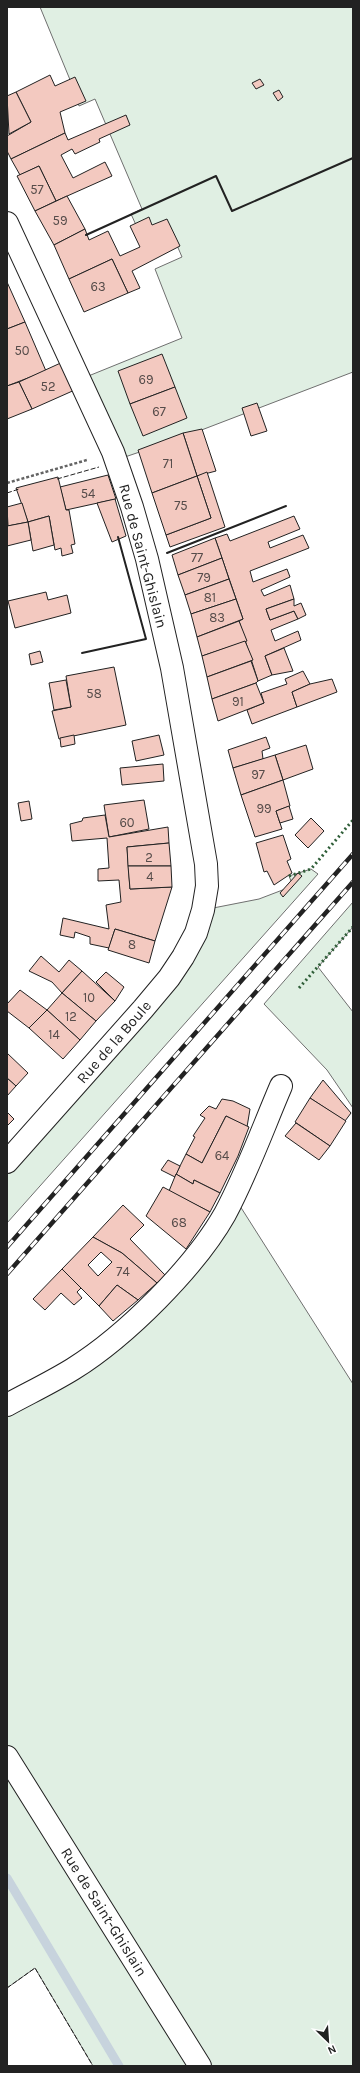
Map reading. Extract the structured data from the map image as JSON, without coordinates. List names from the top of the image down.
{
  "streets": {
    "street": ["Rue de Saint-Ghislain", "Rue de la Boule"]
  },
  "crossings": [
    ["Rue de Saint-Ghislain", "Rue de la Boule"]
  ],
  "house_numbers": [
    "57",
    "59",
    "63",
    "50",
    "69",
    "52",
    "67",
    "71",
    "54",
    "75",
    "77",
    "79",
    "81",
    "83",
    "58",
    "91",
    "97",
    "99",
    "60",
    "2",
    "4",
    "8",
    "10",
    "12",
    "14",
    "64",
    "68",
    "74"
  ],
  "north": "bottom right"
}
